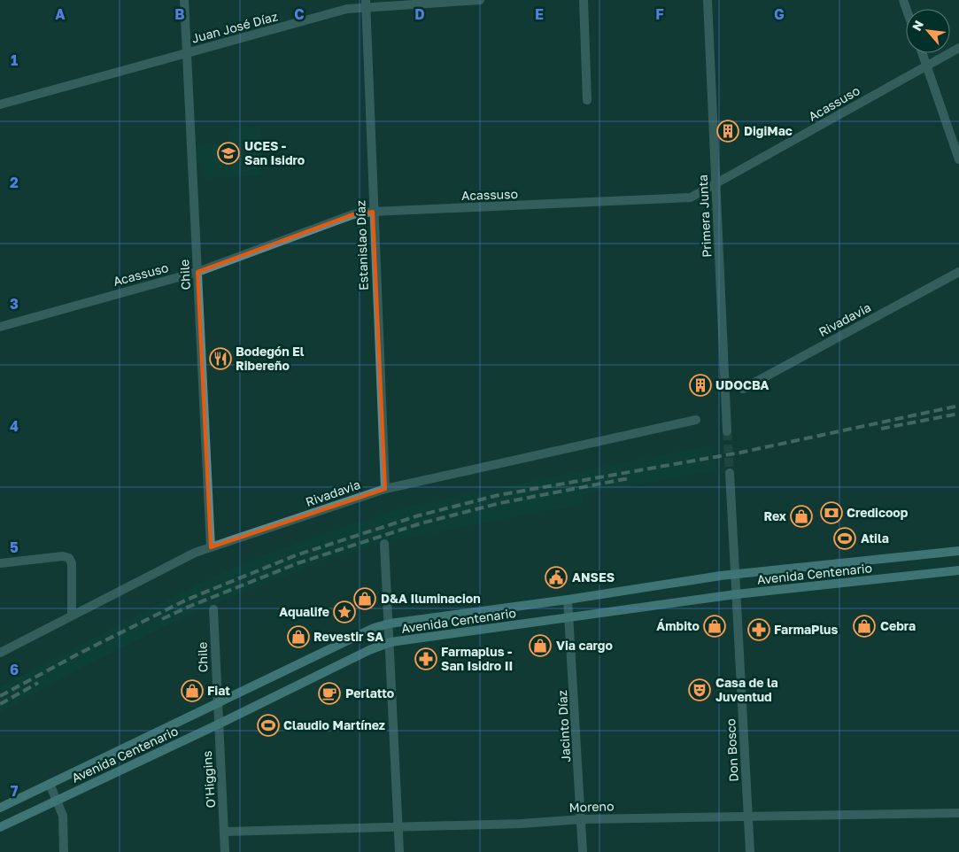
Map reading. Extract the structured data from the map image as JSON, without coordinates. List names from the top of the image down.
{
  "streets": {
    "main road": ["Avenida Centenario"],
    "street": [
      "Juan José Díaz",
      "Acassuso",
      "Primera Junta",
      "Estanislao Díaz",
      "Chile",
      "Rivadavia",
      "Jacinto Díaz",
      "Don Bosco",
      "O'Higgins",
      "Moreno"
    ]
  },
  "crossings": [
    ["Juan José Díaz", "Estanislao Díaz"],
    ["Juan José Díaz", "Chile"],
    ["Acassuso", "Primera Junta"],
    ["Acassuso", "Estanislao Díaz"],
    ["Acassuso", "Chile"],
    ["Estanislao Díaz", "Rivadavia"],
    ["Chile", "Rivadavia"],
    ["Chile", "Avenida Centenario"],
    ["Chile", "O'Higgins"],
    ["Avenida Centenario", "Jacinto Díaz"],
    ["Avenida Centenario", "Don Bosco"],
    ["Avenida Centenario", "O'Higgins"],
    ["Jacinto Díaz", "Moreno"],
    ["Don Bosco", "Moreno"],
    ["O'Higgins", "Moreno"]
  ],
  "places": {
    "building": ["DigiMac", "UDOCBA"],
    "school or university": ["UCES - San Isidro"],
    "restaurant": ["Bodegón El Ribereño"],
    "bank": ["Credicoop"],
    "shop": [
      "Rex",
      "D&A Iluminacion",
      "Ámbito",
      "Cebra",
      "Revestir SA",
      "Via cargo",
      "Fiat"
    ],
    "sports": ["Atila", "Claudio Martínez"],
    "public building": ["ANSES"],
    "place": ["Aqualife"],
    "pharmacy": ["FarmaPlus", "Farmaplus - San Isidro II"],
    "theatre": ["Casa de la Juventud"],
    "cafe": ["Perlatto"]
  },
  "north": "top left",
  "grid": {
    "columns": [
      "A",
      "B",
      "C",
      "D",
      "E",
      "F",
      "G"
    ],
    "rows": [
      "1",
      "2",
      "3",
      "4",
      "5",
      "6",
      "7"
    ]
  }
}
